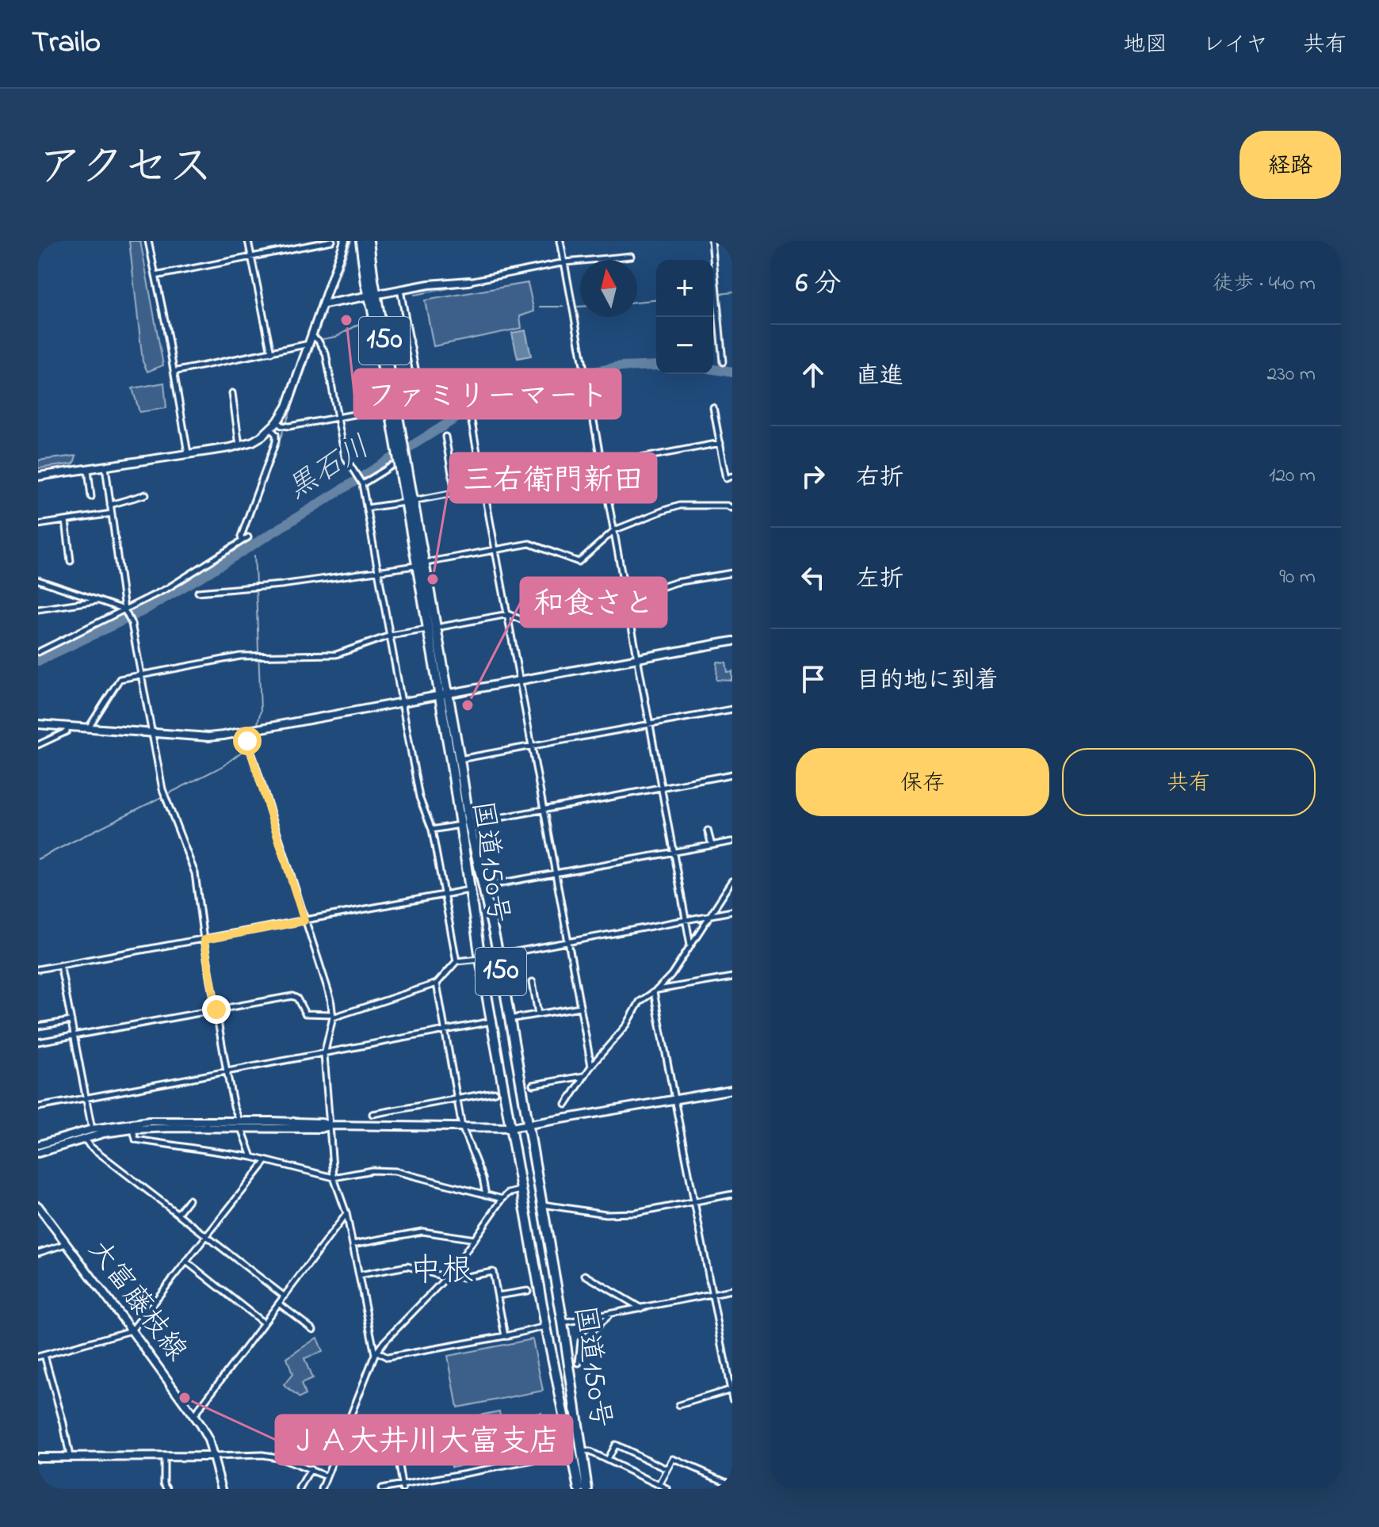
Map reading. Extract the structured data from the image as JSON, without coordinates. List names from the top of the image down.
{
  "streets": {
    "highway": ["150", "国道150号"],
    "street": ["大富藤枝線"]
  },
  "districts": ["中根"],
  "water": ["黒石川"],
  "places": [
    "ファミリーマート",
    "三右衛門新田",
    "和食さと",
    "ＪＡ大井川大富支店"
  ],
  "north": "top",
  "page": {
    "header": "Trailo",
    "nav": ["地図", "レイヤ", "共有"],
    "title": "アクセス",
    "buttons": [
      "経路",
      ["保存", "共有"]
    ],
    "heading": ["6 分", "徒歩 · 440 m"],
    "map_buttons": ["+", "−"],
    "list": [
      ["直進", "230 m"],
      ["右折", "120 m"],
      ["左折", "90 m"],
      "目的地に到着"
    ]
  }
}
